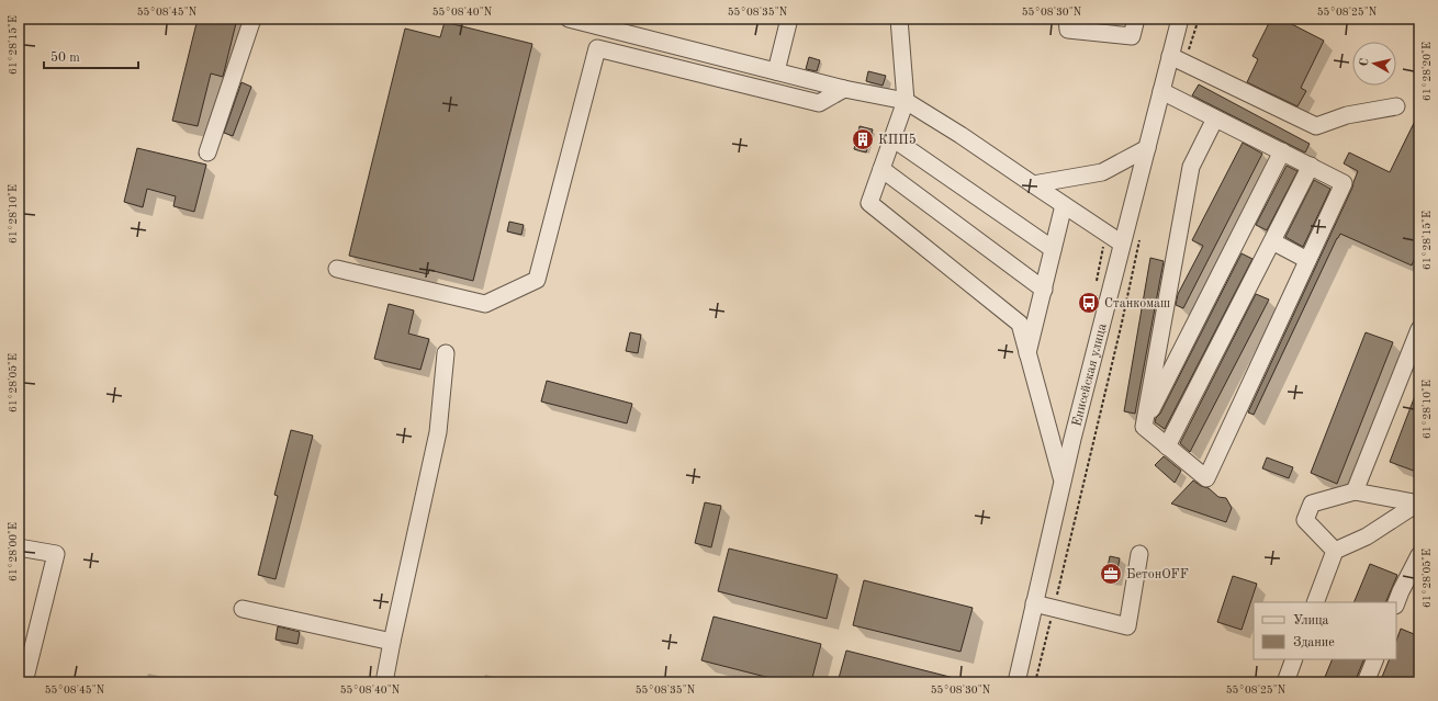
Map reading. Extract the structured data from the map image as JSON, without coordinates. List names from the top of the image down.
{
  "streets": {
    "street": ["Енисейская улица"]
  },
  "places": {
    "building": ["КПП5"],
    "bus stop": ["Станкомаш"],
    "office": ["БетонOFF"]
  },
  "legend": ["Улица", "Здание"],
  "scale_bar": "50 m",
  "north": "left",
  "coordinates": [
    "55°08'45\"N",
    "55°08'40\"N",
    "55°08'35\"N",
    "55°08'30\"N",
    "55°08'25\"N",
    "61°28'15\"E",
    "61°28'20\"E",
    "61°28'10\"E",
    "61°28'05\"E",
    "61°28'00\"E"
  ]
}
